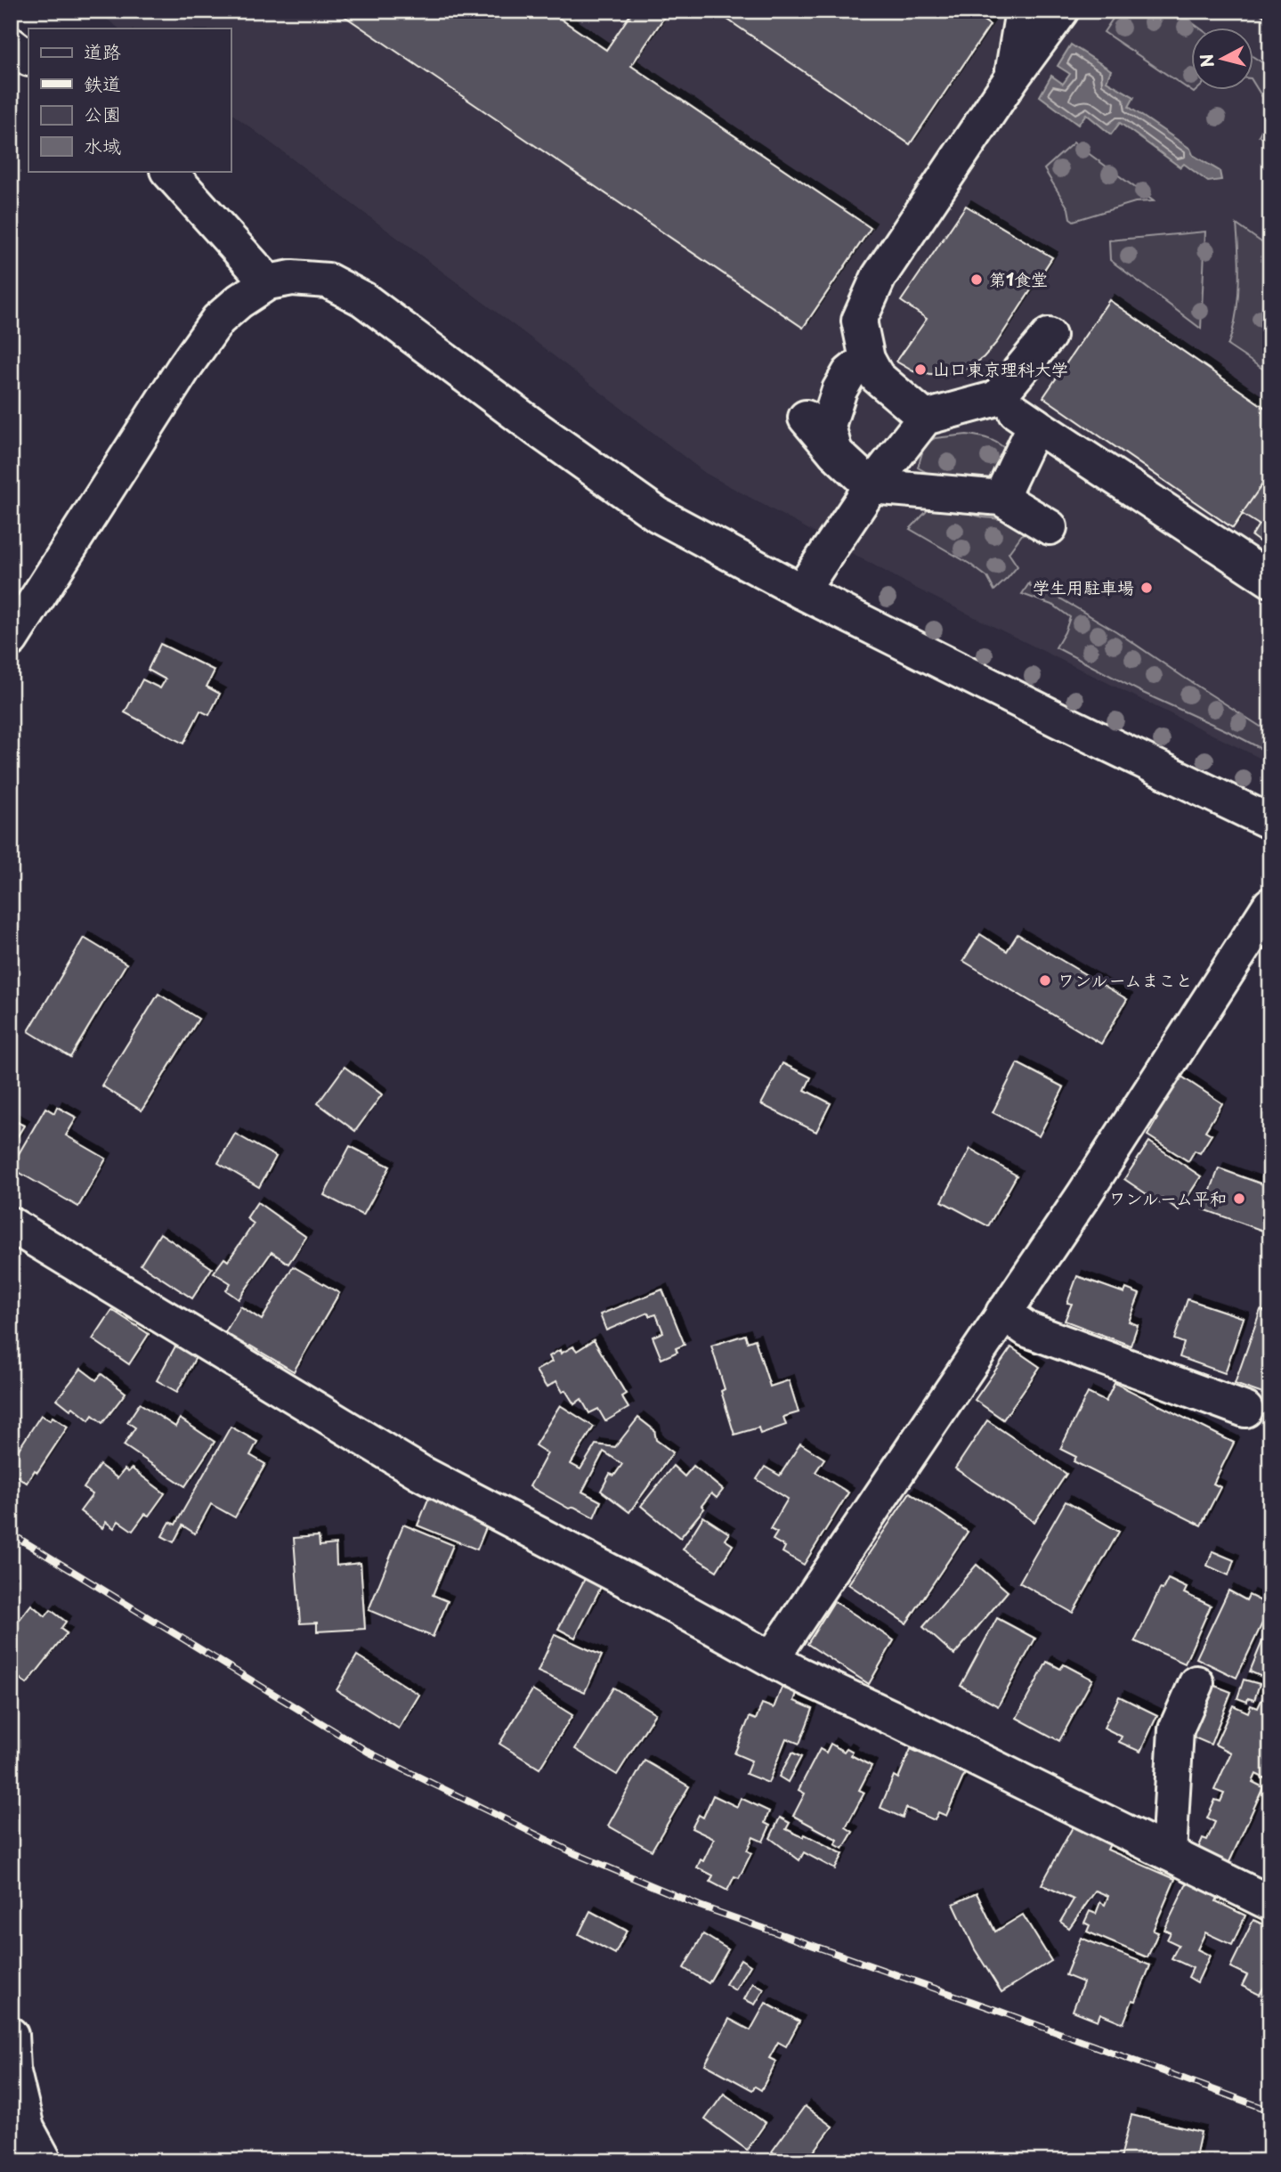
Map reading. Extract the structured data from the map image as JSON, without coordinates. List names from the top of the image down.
{
  "places": [
    "第1食堂",
    "山口東京理科大学",
    "学生用駐車場",
    "ワンルームまこと",
    "ワンルーム平和"
  ],
  "legend": [
    "道路",
    "鉄道",
    "公園",
    "水域"
  ],
  "north": "left"
}
